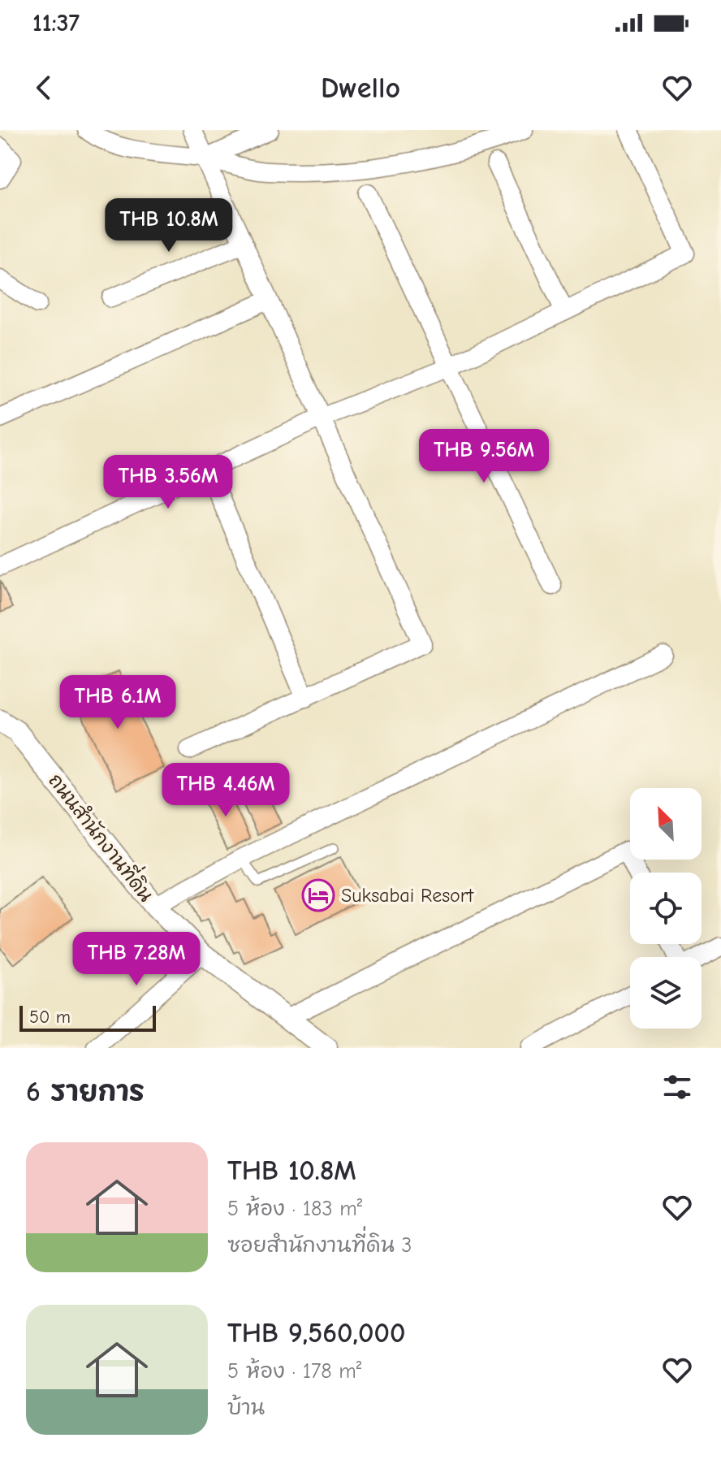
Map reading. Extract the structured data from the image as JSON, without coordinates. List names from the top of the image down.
{
  "streets": {
    "street": ["ถนนสำนักงานที่ดิน"]
  },
  "places": {
    "hotel": ["Suksabai Resort"]
  },
  "scale_bar": "50 m",
  "north": "top left",
  "page": {
    "status": "11:37",
    "header": "Dwello",
    "price": [
      "THB 10.8M",
      "THB 9.56M",
      "THB 3.56M",
      "THB 6.1M",
      "THB 4.46M",
      "THB 7.28M"
    ],
    "scale": "50 m",
    "heading": "6 รายการ",
    "list": [
      {
        "name": "THB 10.8M",
        "note": "5 ห้อง · 183 m² · ซอยสำนักงานที่ดิน 3"
      },
      {
        "name": "THB 9,560,000",
        "note": "5 ห้อง · 178 m² · บ้าน"
      }
    ]
  }
}
